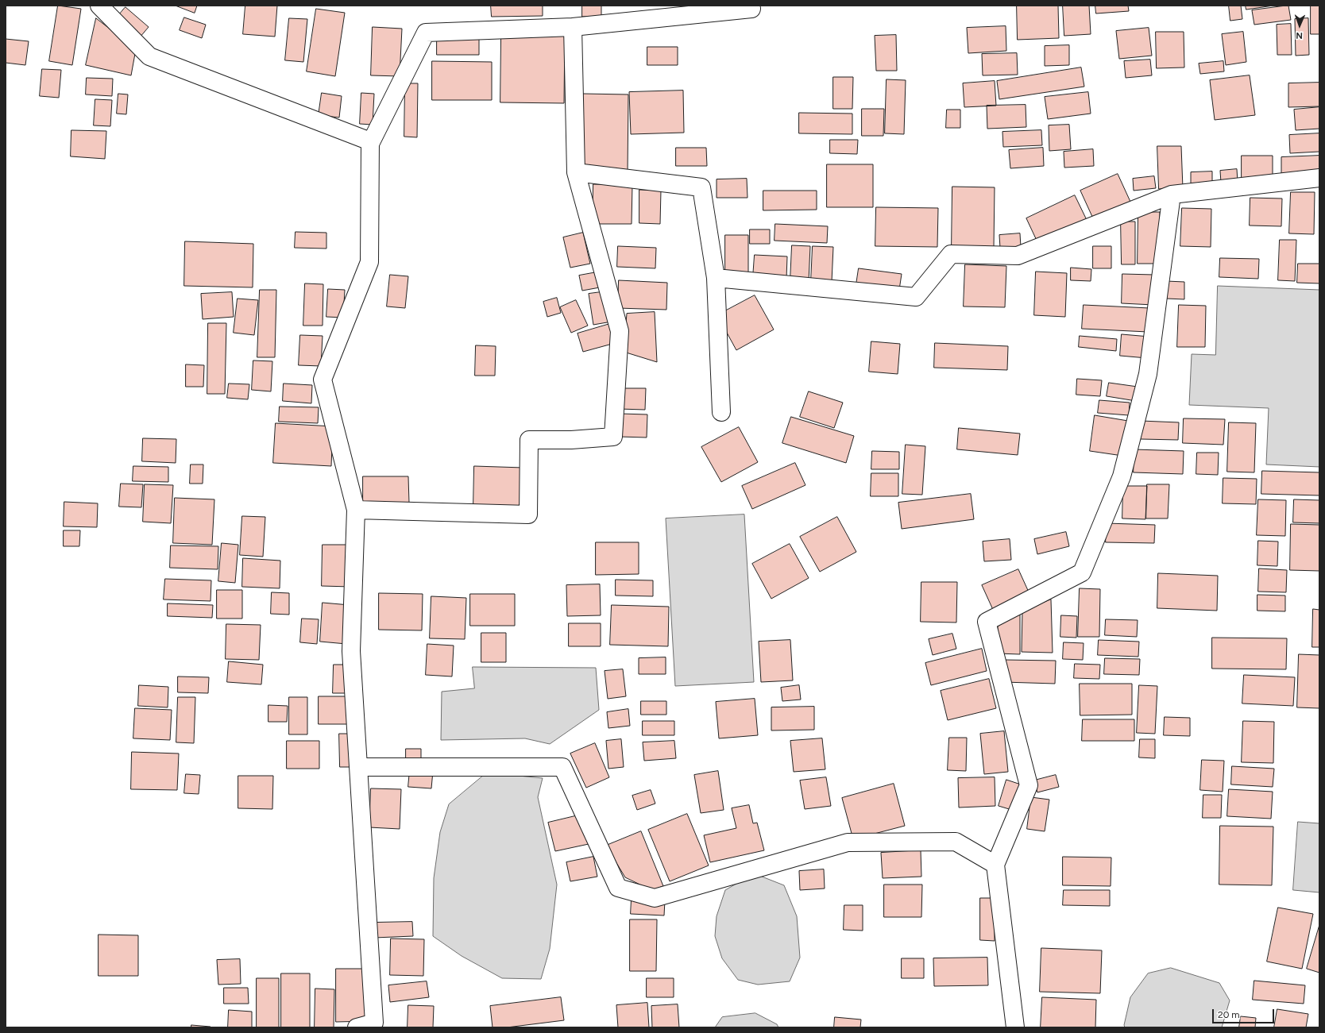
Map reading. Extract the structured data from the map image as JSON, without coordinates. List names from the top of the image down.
{
  "scale_bar": "20 m",
  "north": "bottom"
}
